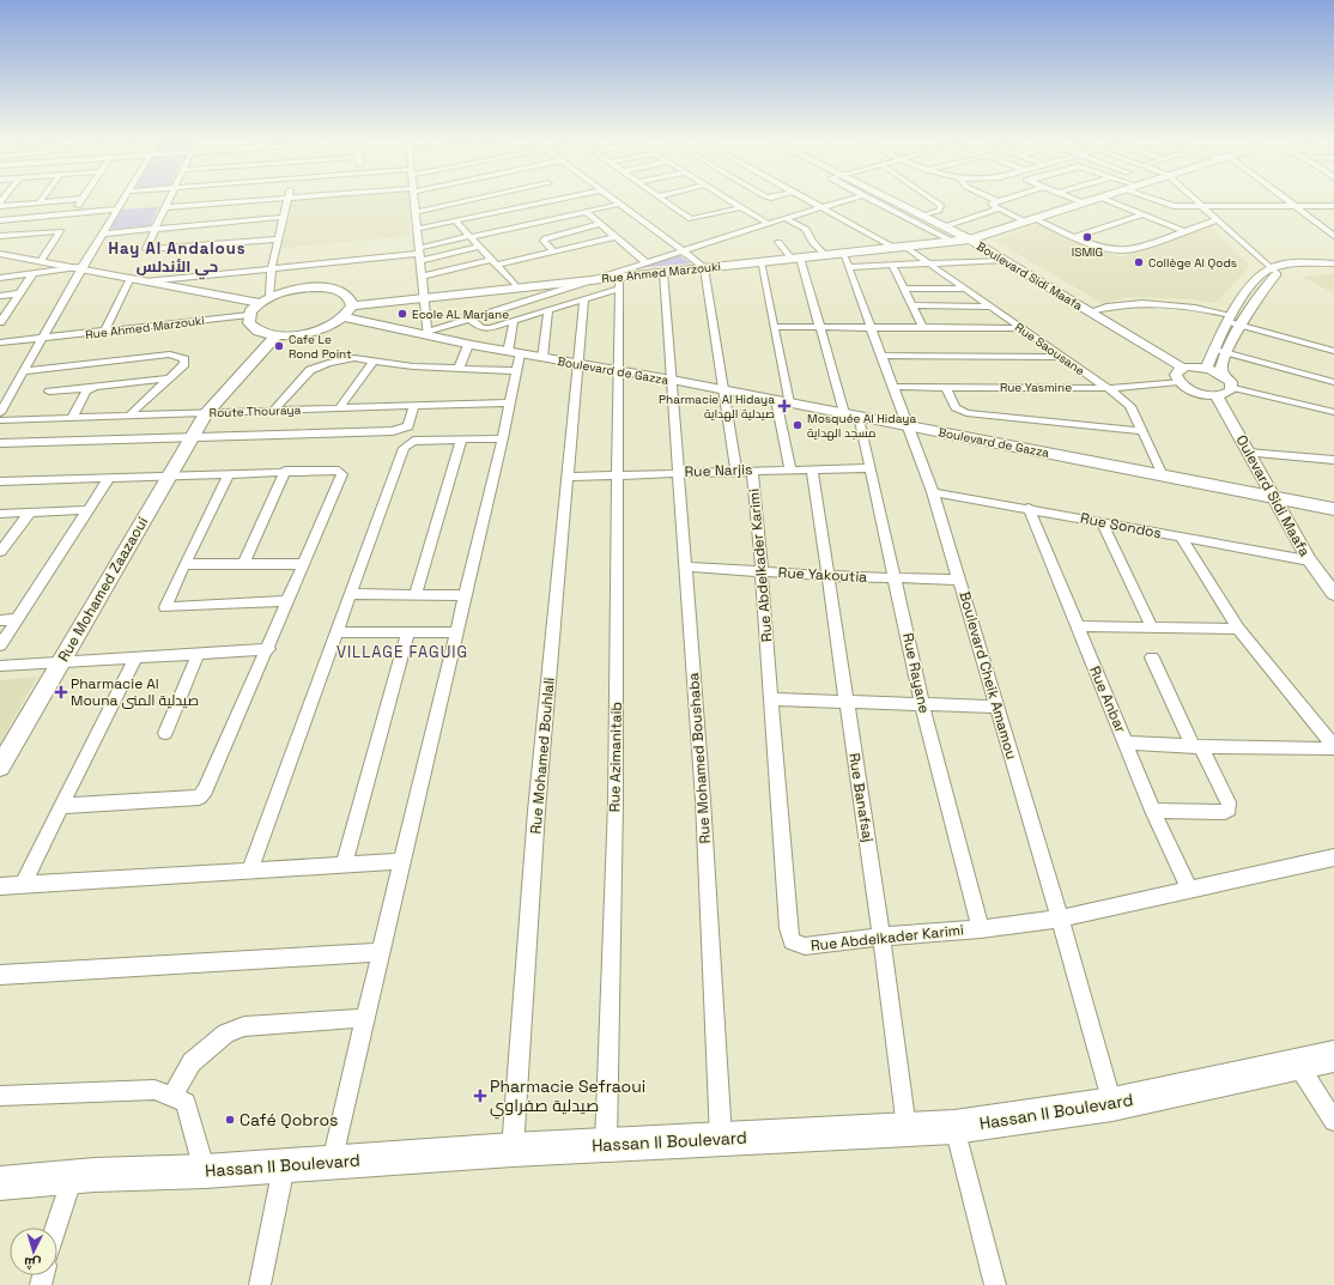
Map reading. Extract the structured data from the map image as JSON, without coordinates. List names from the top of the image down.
{
  "streets": {
    "main road": [
      "Rue Ahmed Marzouki",
      "Boulevard de Gazza",
      "Rue Mohamed Zaazaoui",
      "Hassan II Boulevard"
    ],
    "street": [
      "Boulevard Sidi Maafa",
      "Rue Saousane",
      "Rue Yasmine",
      "Route Thouraya",
      "Rue Narjis",
      "Oulevard Sidi Maafa",
      "Rue Sondos",
      "Rue Abdelkader Karimi",
      "Rue Yakoutia",
      "Rue Rayane",
      "Boulevard Cheik Amamou",
      "Rue Anbar",
      "Rue Mohamed Bouhlali",
      "Rue Azimanitaib",
      "Rue Mohamed Boushaba",
      "Rue Banafsaj"
    ]
  },
  "crossings": [
    ["Rue Ahmed Marzouki", "Boulevard Sidi Maafa"],
    ["Rue Ahmed Marzouki", "Rue Saousane"],
    ["Rue Ahmed Marzouki", "Boulevard Cheik Amamou"],
    ["Rue Ahmed Marzouki", "Rue Azimanitaib"],
    ["Rue Ahmed Marzouki", "Rue Mohamed Boushaba"],
    ["Rue Saousane", "Boulevard de Gazza"],
    ["Rue Saousane", "Rue Yasmine"],
    ["Boulevard de Gazza", "Oulevard Sidi Maafa"],
    ["Boulevard de Gazza", "Rue Rayane"],
    ["Boulevard de Gazza", "Boulevard Cheik Amamou"],
    ["Boulevard de Gazza", "Rue Mohamed Bouhlali"],
    ["Boulevard de Gazza", "Rue Azimanitaib"],
    ["Boulevard de Gazza", "Rue Mohamed Boushaba"],
    ["Rue Yasmine", "Boulevard Cheik Amamou"],
    ["Route Thouraya", "Rue Mohamed Zaazaoui"],
    ["Rue Narjis", "Rue Abdelkader Karimi"],
    ["Rue Narjis", "Rue Rayane"],
    ["Rue Narjis", "Rue Mohamed Bouhlali"],
    ["Rue Narjis", "Rue Azimanitaib"],
    ["Rue Narjis", "Rue Mohamed Boushaba"],
    ["Rue Narjis", "Rue Banafsaj"],
    ["Oulevard Sidi Maafa", "Rue Sondos"],
    ["Rue Sondos", "Boulevard Cheik Amamou"],
    ["Rue Sondos", "Rue Anbar"],
    ["Rue Abdelkader Karimi", "Rue Yakoutia"],
    ["Rue Abdelkader Karimi", "Rue Rayane"],
    ["Rue Abdelkader Karimi", "Boulevard Cheik Amamou"],
    ["Rue Abdelkader Karimi", "Rue Anbar"],
    ["Rue Abdelkader Karimi", "Rue Banafsaj"],
    ["Rue Yakoutia", "Rue Rayane"],
    ["Rue Yakoutia", "Boulevard Cheik Amamou"],
    ["Rue Yakoutia", "Rue Mohamed Boushaba"],
    ["Rue Yakoutia", "Rue Banafsaj"],
    ["Boulevard Cheik Amamou", "Hassan II Boulevard"],
    ["Rue Mohamed Bouhlali", "Hassan II Boulevard"],
    ["Rue Azimanitaib", "Hassan II Boulevard"],
    ["Rue Mohamed Boushaba", "Hassan II Boulevard"],
    ["Rue Banafsaj", "Hassan II Boulevard"]
  ],
  "districts": ["Hay Al Andalous حي الأندلس", "VILLAGE FAGUIG"],
  "places": {
    "other": [
      "ISMIG",
      "Collège Al Qods",
      "Ecole AL Marjane",
      "Cafe Le Rond Point",
      "Mosquée Al Hidaya مسجد الهداية",
      "Café Qobros"
    ],
    "health": ["Pharmacie Al Hidaya صيدلية الهداية", "Pharmacie Al Mouna صيدلية المنى", "Pharmacie Sefraoui صيدلية صفراوي"]
  },
  "north": "bottom"
}
